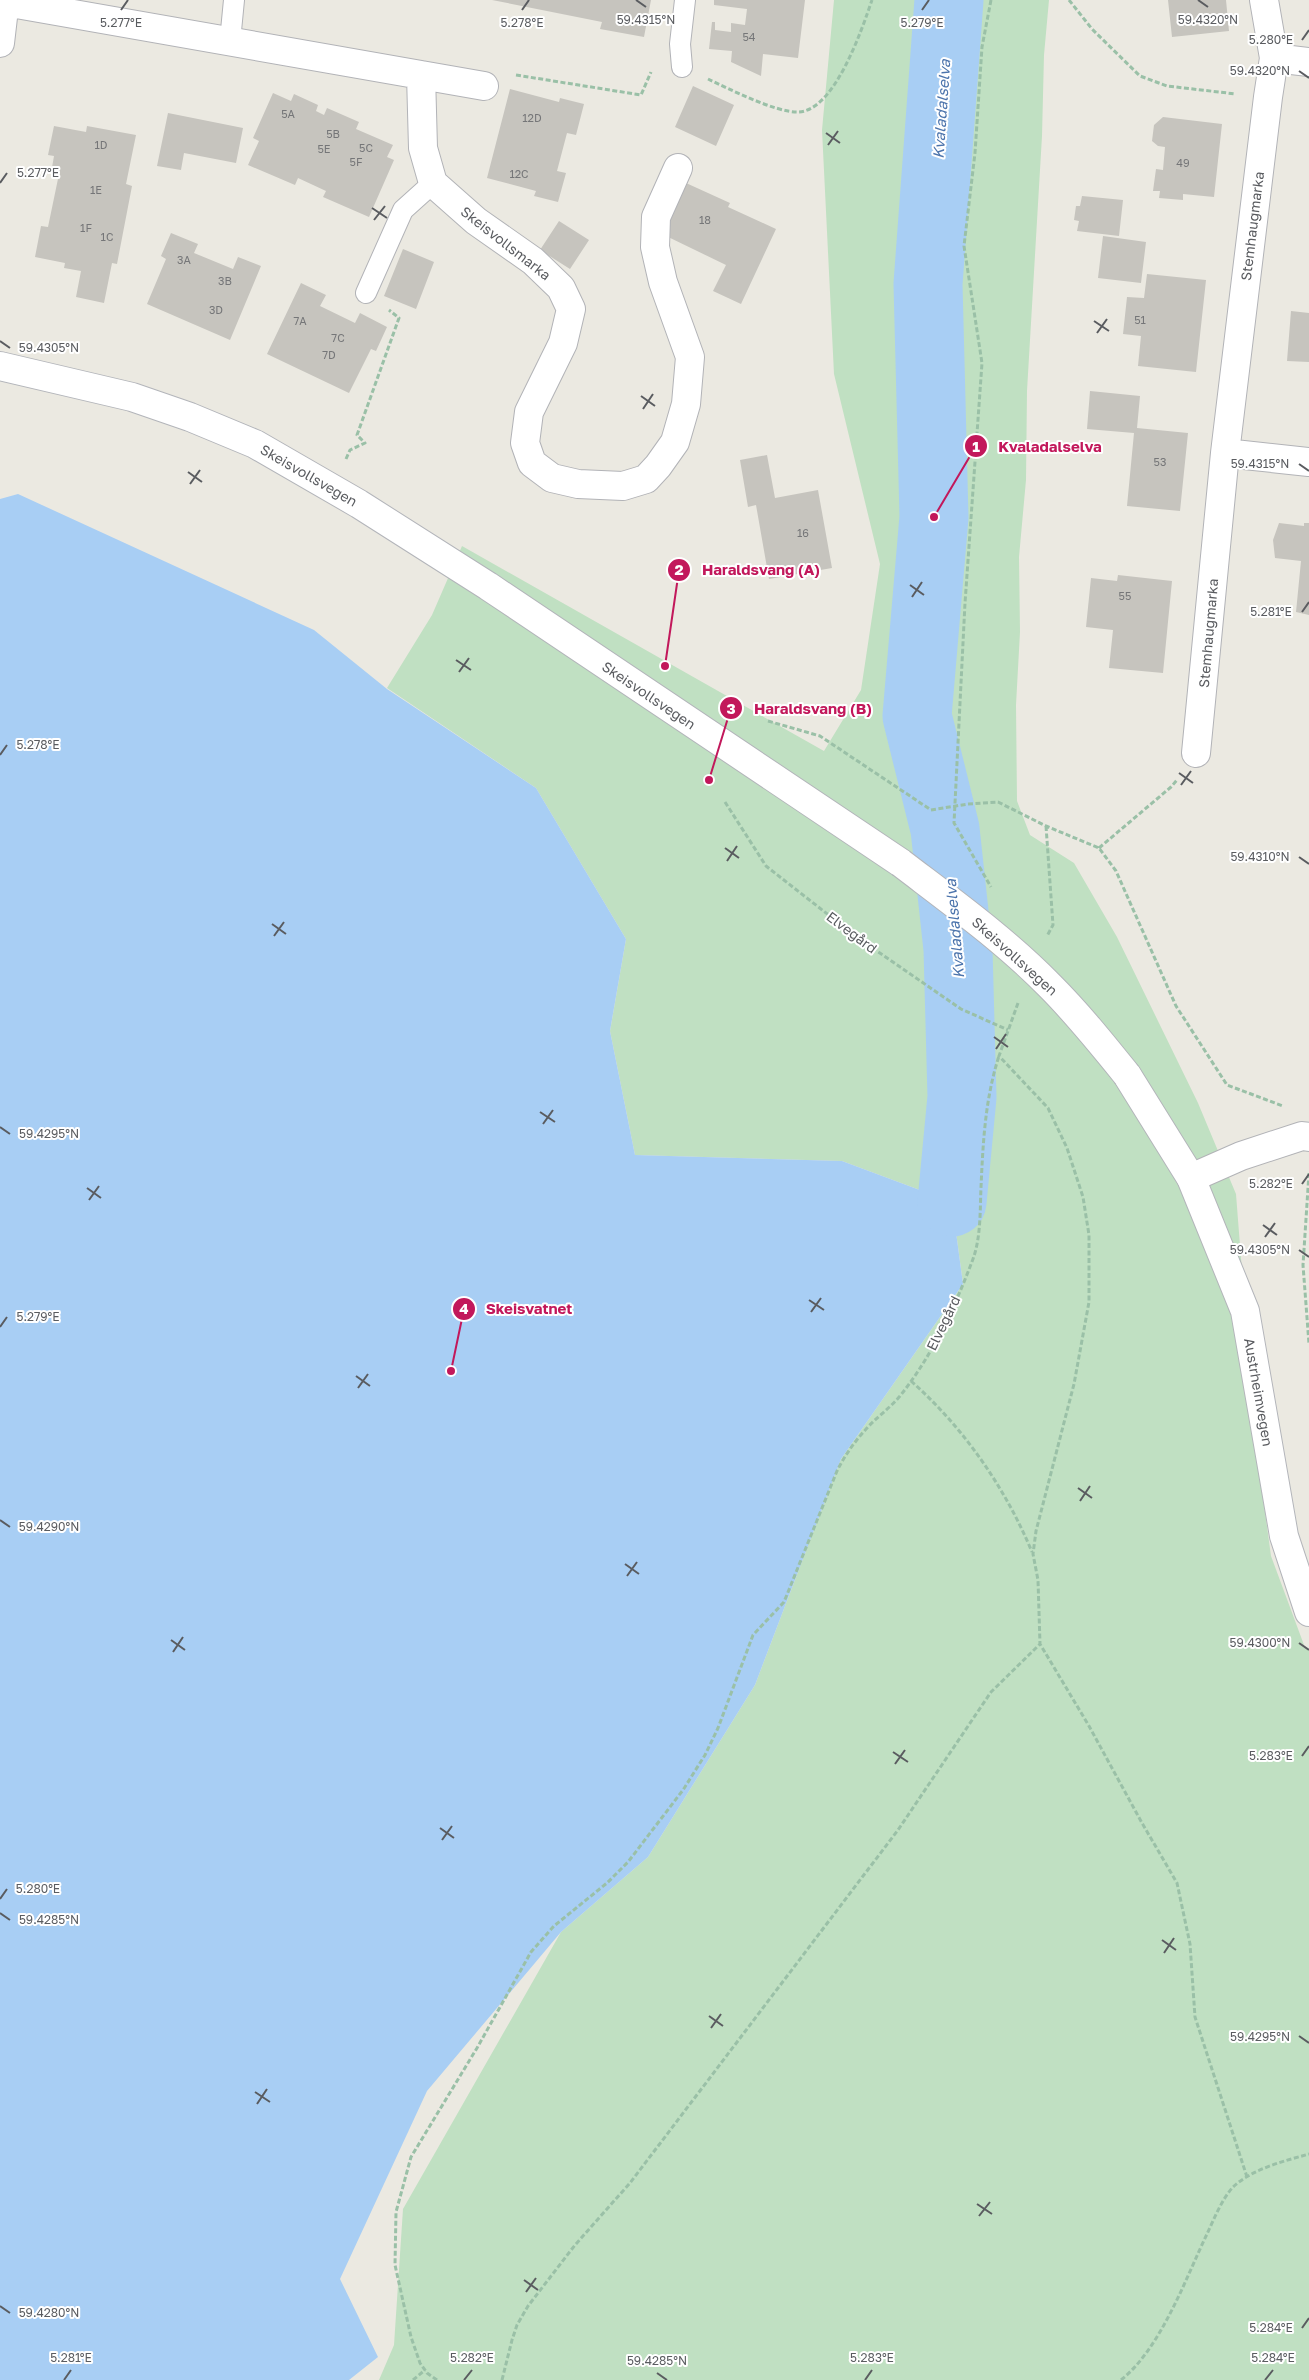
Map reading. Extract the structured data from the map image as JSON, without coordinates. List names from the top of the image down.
{
  "streets": {
    "street": [
      "Stemhaugmarka",
      "Skeisvollsmarka",
      "Skeisvollsvegen",
      "Austrheimvegen"
    ],
    "path": ["Elvegård"]
  },
  "crossings": [
    ["Skeisvollsvegen", "Austrheimvegen"]
  ],
  "water": ["Kvaladalselva"],
  "places": [
    "Kvaladalselva",
    "Haraldsvang (A)",
    "Haraldsvang (B)",
    "Skeisvatnet"
  ],
  "house_numbers": [
    "54",
    "5A",
    "12D",
    "5B",
    "1D",
    "5C",
    "5E",
    "5F",
    "49",
    "12C",
    "1E",
    "18",
    "1F",
    "1C",
    "3A",
    "3B",
    "3D",
    "51",
    "7A",
    "7C",
    "7D",
    "53",
    "16",
    "55"
  ],
  "coordinates": [
    "59.4315°N",
    "59.4320°N",
    "5.277°E",
    "5.278°E",
    "5.279°E",
    "5.280°E",
    "59.4305°N",
    "5.281°E",
    "59.4310°N",
    "59.4295°N",
    "5.282°E",
    "59.4290°N",
    "59.4300°N",
    "5.283°E",
    "59.4285°N",
    "59.4280°N",
    "5.284°E"
  ]
}
